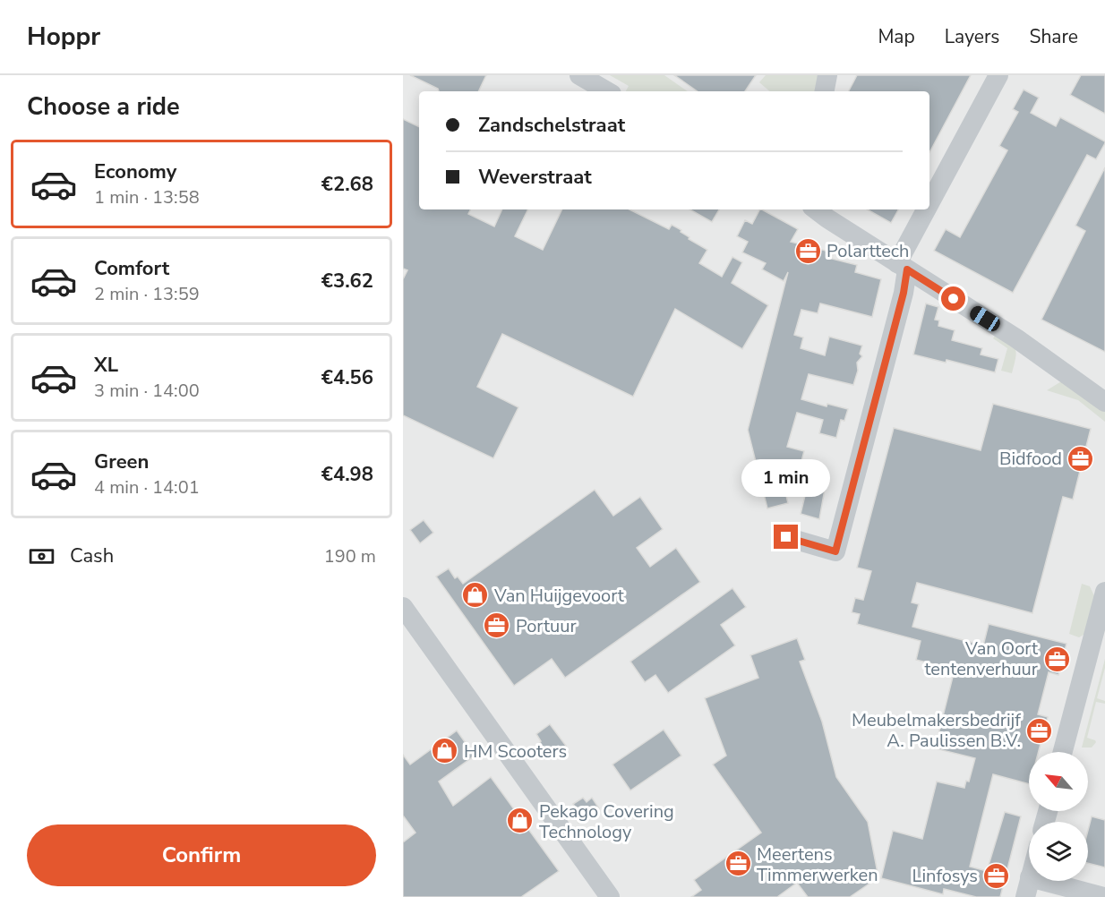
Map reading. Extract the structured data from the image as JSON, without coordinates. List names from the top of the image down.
{
  "places": {
    "office": [
      "Polarttech",
      "Bidfood",
      "Portuur",
      "Van Oort tentenverhuur",
      "Meubelmakersbedrijf A. Paulissen B.V.",
      "Meertens Timmerwerken",
      "Linfosys"
    ],
    "shop": ["Van Huijgevoort", "HM Scooters", "Pekago Covering Technology"]
  },
  "north": "top left",
  "page": {
    "header": "Hoppr",
    "nav": ["Map", "Layers", "Share"],
    "heading": "Choose a ride",
    "banner": ["Zandschelstraat", "Weverstraat"],
    "list": [
      {
        "name": "Economy",
        "note": "1 min · 13:58",
        "value": "€2.68"
      },
      {
        "name": "Comfort",
        "note": "2 min · 13:59",
        "value": "€3.62"
      },
      {
        "name": "XL",
        "note": "3 min · 14:00",
        "value": "€4.56"
      },
      {
        "name": "Green",
        "note": "4 min · 14:01",
        "value": "€4.98"
      }
    ],
    "bubble": "1 min",
    "pay": ["Cash", "190 m"],
    "buttons": "Confirm"
  }
}
